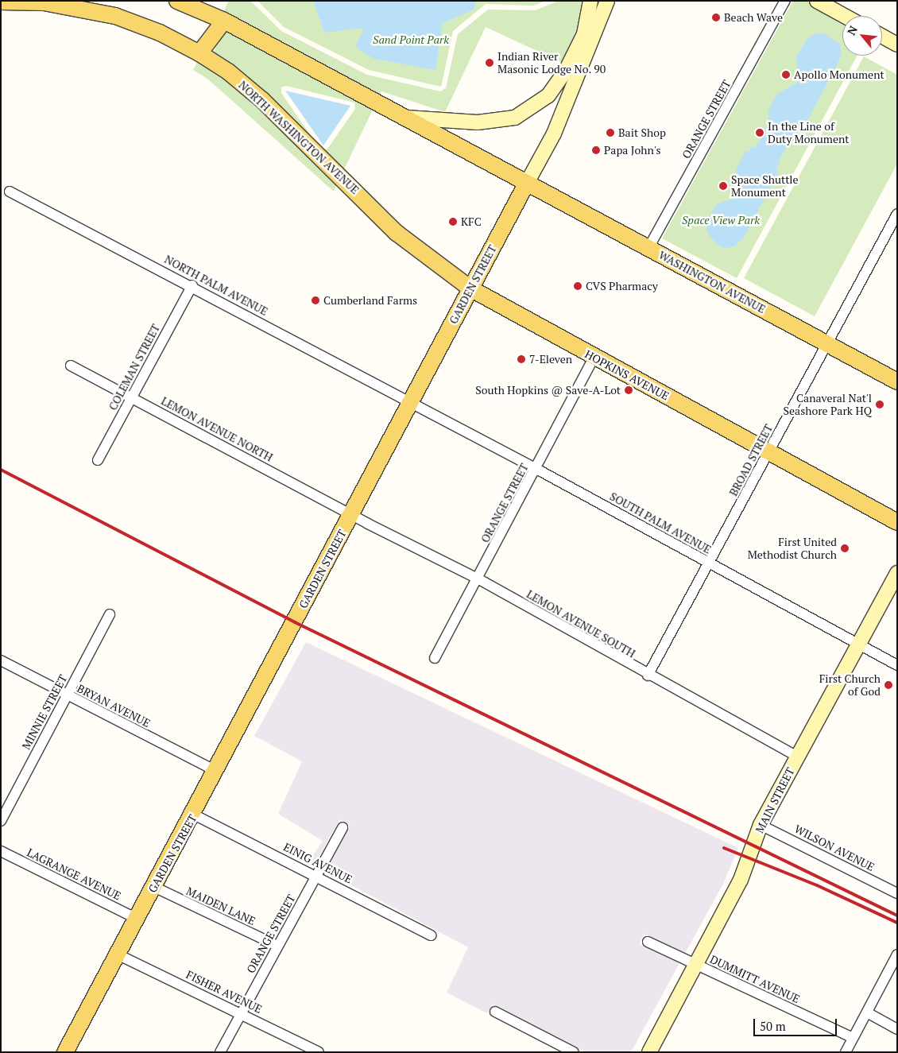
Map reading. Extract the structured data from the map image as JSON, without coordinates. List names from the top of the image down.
{
  "streets": {
    "main road": [
      "NORTH WASHINGTON AVENUE",
      "WASHINGTON AVENUE",
      "GARDEN STREET",
      "HOPKINS AVENUE"
    ],
    "street": [
      "ORANGE STREET",
      "NORTH PALM AVENUE",
      "COLEMAN STREET",
      "LEMON AVENUE NORTH",
      "BROAD STREET",
      "SOUTH PALM AVENUE",
      "LEMON AVENUE SOUTH",
      "BRYAN AVENUE",
      "MINNIE STREET",
      "MAIN STREET",
      "WILSON AVENUE",
      "EINIG AVENUE",
      "LAGRANGE AVENUE",
      "MAIDEN LANE",
      "DUMMITT AVENUE",
      "FISHER AVENUE"
    ]
  },
  "crossings": [
    ["ORANGE STREET", "WASHINGTON AVENUE"],
    ["ORANGE STREET", "HOPKINS AVENUE"],
    ["ORANGE STREET", "SOUTH PALM AVENUE"],
    ["ORANGE STREET", "LEMON AVENUE SOUTH"],
    ["ORANGE STREET", "EINIG AVENUE"],
    ["ORANGE STREET", "MAIDEN LANE"],
    ["ORANGE STREET", "FISHER AVENUE"],
    ["NORTH WASHINGTON AVENUE", "HOPKINS AVENUE"],
    ["WASHINGTON AVENUE", "GARDEN STREET"],
    ["WASHINGTON AVENUE", "BROAD STREET"],
    ["GARDEN STREET", "NORTH PALM AVENUE"],
    ["GARDEN STREET", "HOPKINS AVENUE"],
    ["GARDEN STREET", "LEMON AVENUE NORTH"],
    ["GARDEN STREET", "SOUTH PALM AVENUE"],
    ["GARDEN STREET", "LEMON AVENUE SOUTH"],
    ["GARDEN STREET", "BRYAN AVENUE"],
    ["GARDEN STREET", "EINIG AVENUE"],
    ["GARDEN STREET", "LAGRANGE AVENUE"],
    ["GARDEN STREET", "MAIDEN LANE"],
    ["GARDEN STREET", "FISHER AVENUE"],
    ["NORTH PALM AVENUE", "COLEMAN STREET"],
    ["NORTH PALM AVENUE", "SOUTH PALM AVENUE"],
    ["COLEMAN STREET", "LEMON AVENUE NORTH"],
    ["HOPKINS AVENUE", "BROAD STREET"],
    ["LEMON AVENUE NORTH", "LEMON AVENUE SOUTH"],
    ["BROAD STREET", "SOUTH PALM AVENUE"],
    ["BROAD STREET", "LEMON AVENUE SOUTH"],
    ["SOUTH PALM AVENUE", "MAIN STREET"],
    ["LEMON AVENUE SOUTH", "MAIN STREET"],
    ["BRYAN AVENUE", "MINNIE STREET"],
    ["MAIN STREET", "WILSON AVENUE"],
    ["MAIN STREET", "DUMMITT AVENUE"]
  ],
  "parks": ["Sand Point Park", "Space View Park"],
  "places": [
    "Beach Wave",
    "Indian River Masonic Lodge No. 90",
    "Apollo Monument",
    "Bait Shop",
    "In the Line of Duty Monument",
    "Papa John's",
    "Space Shuttle Monument",
    "KFC",
    "CVS Pharmacy",
    "Cumberland Farms",
    "7-Eleven",
    "South Hopkins @ Save-A-Lot",
    "Canaveral Nat'l Seashore Park HQ",
    "First United Methodist Church",
    "First Church of God"
  ],
  "scale_bar": "50 m",
  "north": "top left"
}
